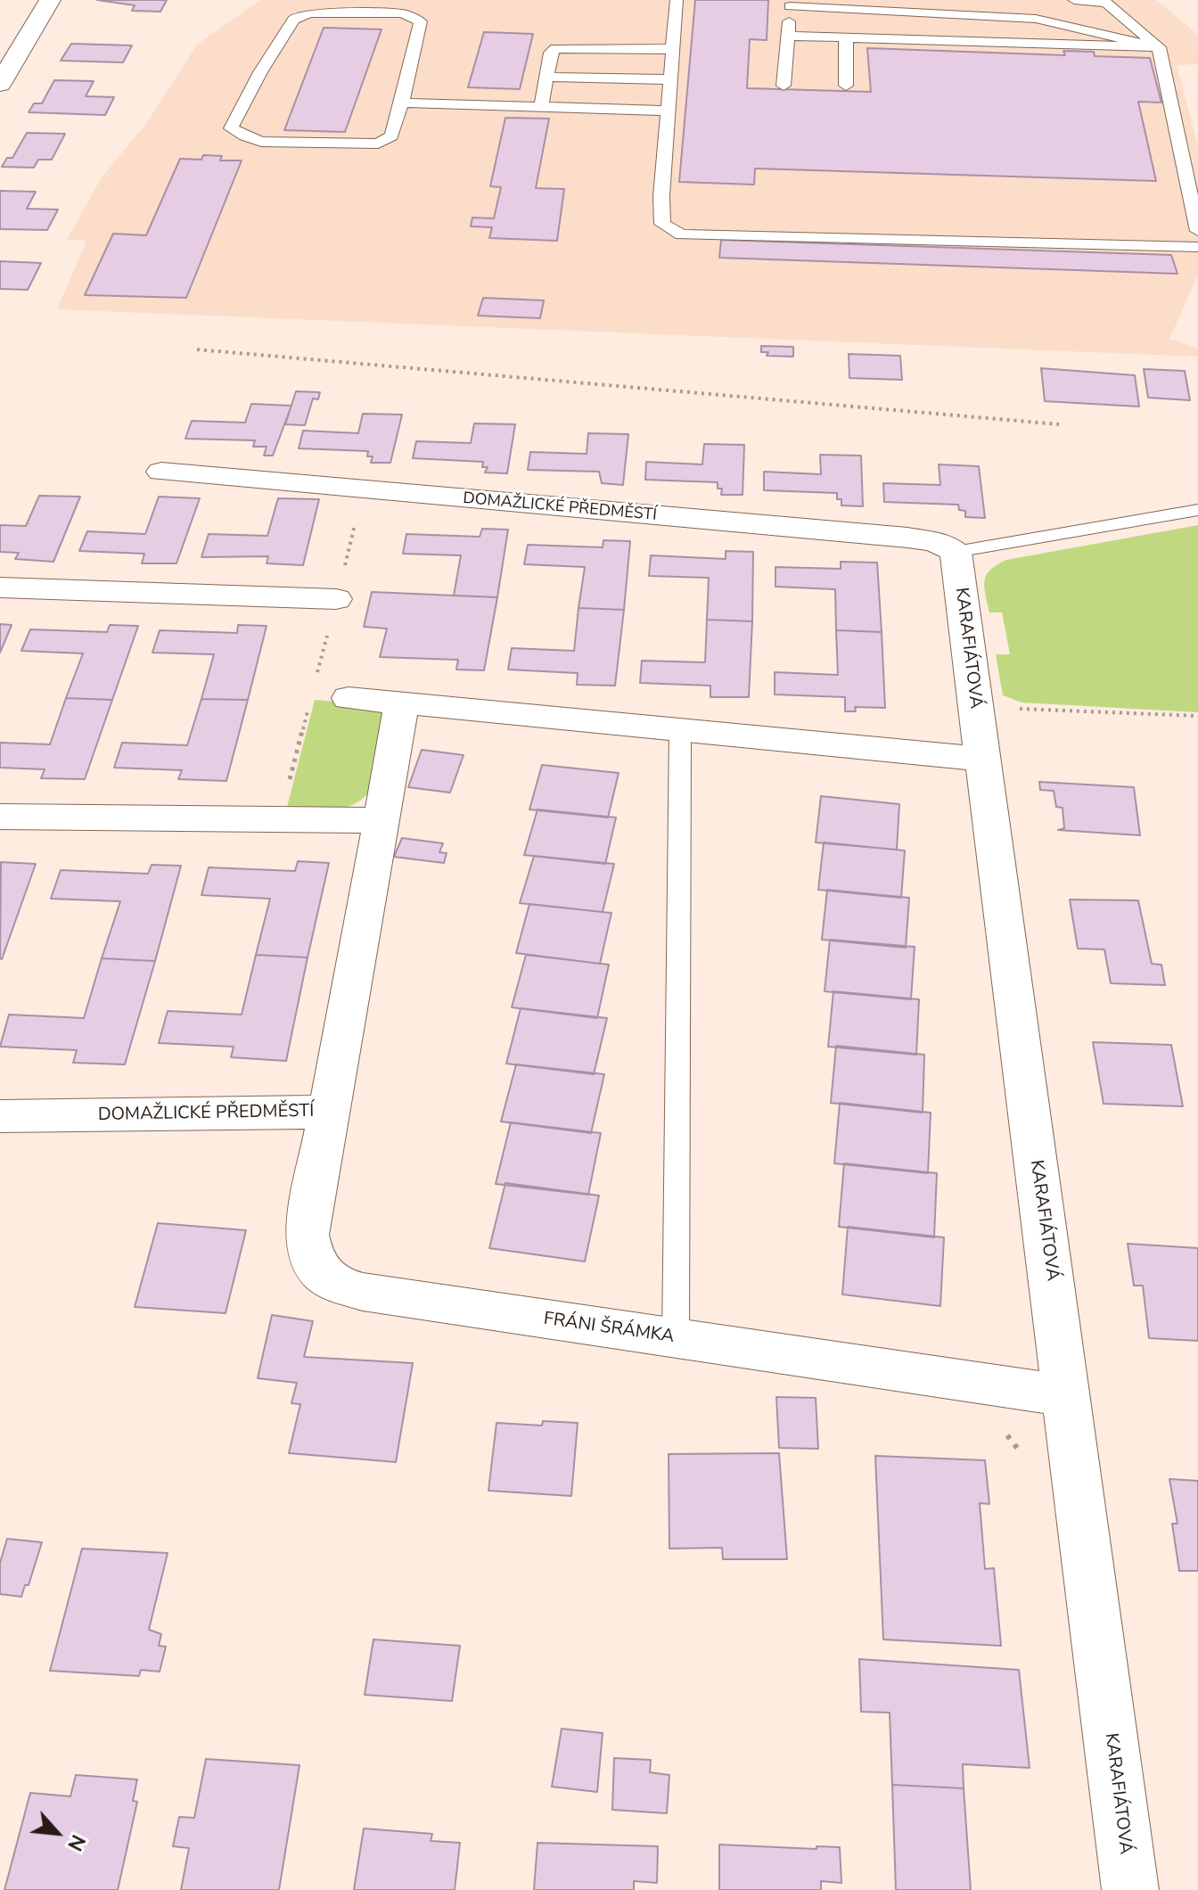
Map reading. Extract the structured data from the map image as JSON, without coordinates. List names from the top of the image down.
{
  "streets": {
    "street": ["DOMAŽLICKÉ PŘEDMĚSTÍ", "KARAFIÁTOVÁ", "FRÁNI ŠRÁMKA"]
  },
  "crossings": [
    ["DOMAŽLICKÉ PŘEDMĚSTÍ", "KARAFIÁTOVÁ"],
    ["DOMAŽLICKÉ PŘEDMĚSTÍ", "FRÁNI ŠRÁMKA"],
    ["KARAFIÁTOVÁ", "FRÁNI ŠRÁMKA"]
  ],
  "north": "bottom right"
}
